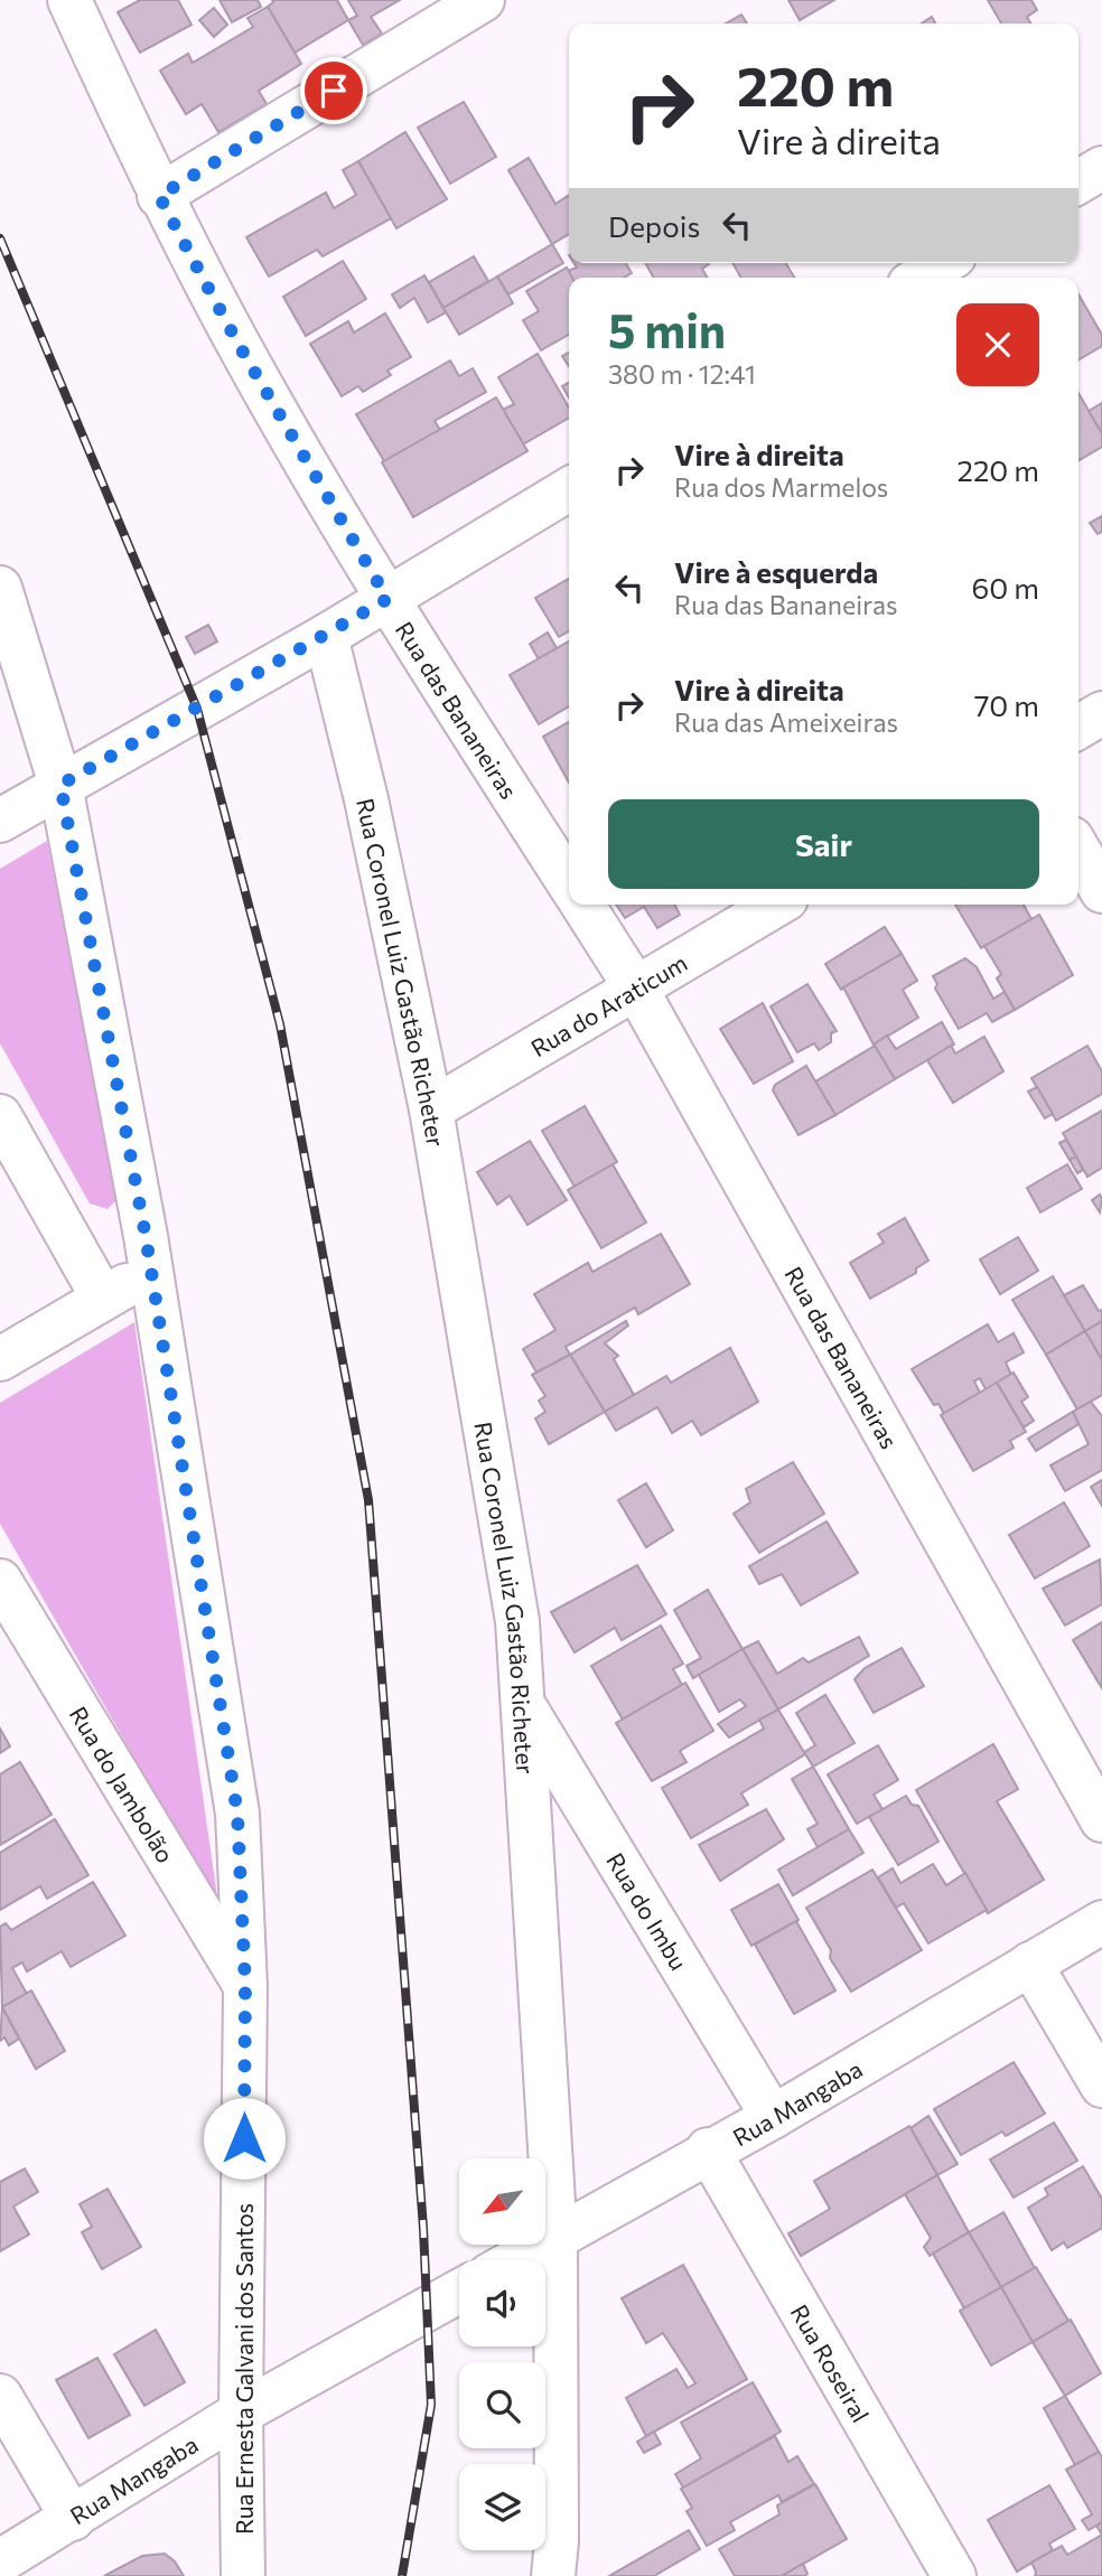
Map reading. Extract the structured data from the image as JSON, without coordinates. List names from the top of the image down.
{
  "streets": {
    "street": [
      "Rua das Bananeiras",
      "Rua Coronel Luiz Gastão Richeter",
      "Rua do Araticum",
      "Rua do Jambolão",
      "Rua do Imbu",
      "Rua Mangaba",
      "Rua Roseiral",
      "Rua Ernesta Galvani dos Santos"
    ]
  },
  "crossings": [
    ["Rua das Bananeiras", "Rua do Araticum"],
    ["Rua Coronel Luiz Gastão Richeter", "Rua do Araticum"],
    ["Rua Coronel Luiz Gastão Richeter", "Rua do Imbu"],
    ["Rua Coronel Luiz Gastão Richeter", "Rua Mangaba"],
    ["Rua do Jambolão", "Rua Ernesta Galvani dos Santos"],
    ["Rua do Imbu", "Rua Mangaba"],
    ["Rua Mangaba", "Rua Roseiral"],
    ["Rua Mangaba", "Rua Ernesta Galvani dos Santos"]
  ],
  "north": "bottom left",
  "page": {
    "turn": ["220 m", "Vire à direita"],
    "then": "Depois",
    "heading": ["5 min", "380 m · 12:41"],
    "list": [
      {
        "name": "Vire à direita",
        "note": "Rua dos Marmelos",
        "value": "220 m"
      },
      {
        "name": "Vire à esquerda",
        "note": "Rua das Bananeiras",
        "value": "60 m"
      },
      {
        "name": "Vire à direita",
        "note": "Rua das Ameixeiras",
        "value": "70 m"
      }
    ],
    "buttons": "Sair"
  }
}
